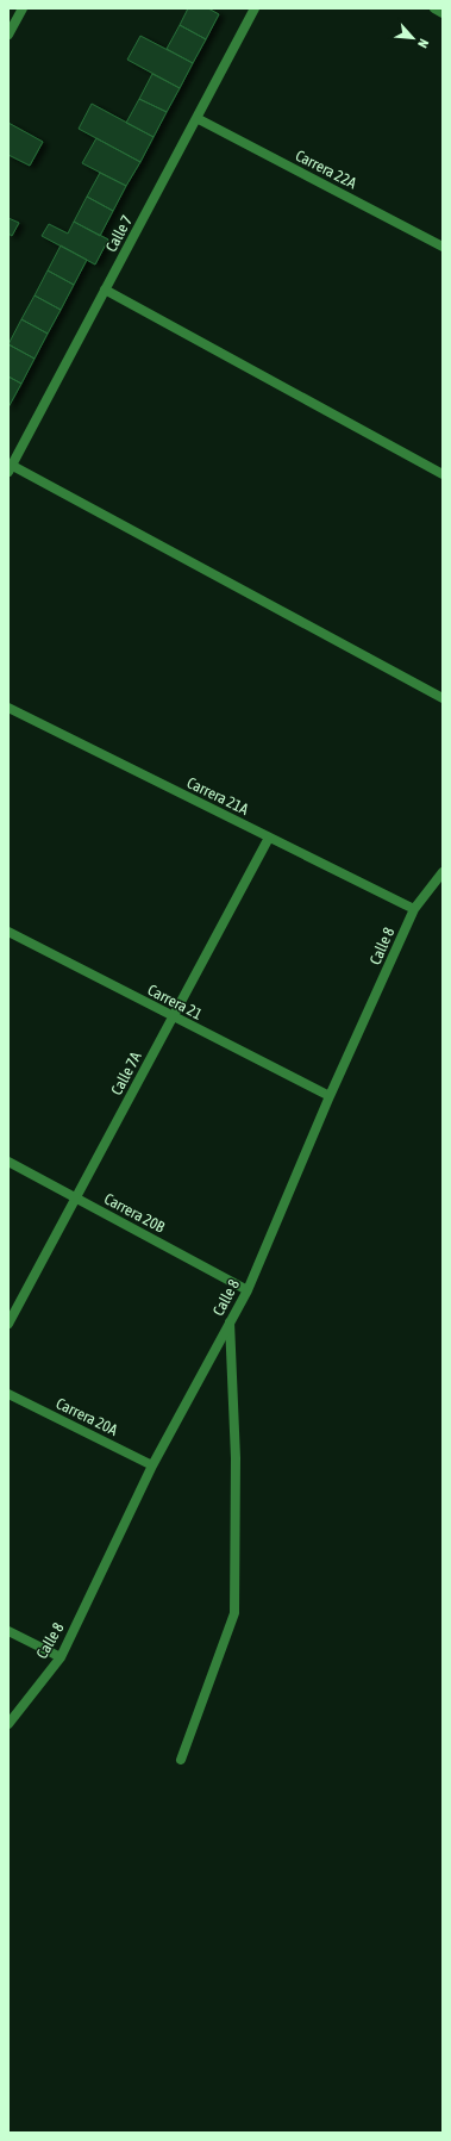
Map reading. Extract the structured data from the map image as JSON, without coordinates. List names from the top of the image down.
{
  "streets": {
    "street": [
      "Carrera 22A",
      "Calle 7",
      "Carrera 21A",
      "Calle 8",
      "Carrera 21",
      "Calle 7A",
      "Carrera 20B",
      "Carrera 20A"
    ]
  },
  "crossings": [
    ["Carrera 22A", "Calle 7"],
    ["Carrera 21A", "Calle 8"],
    ["Carrera 21A", "Calle 7A"],
    ["Calle 8", "Carrera 21"],
    ["Calle 8", "Carrera 20B"],
    ["Calle 8", "Carrera 20A"],
    ["Carrera 21", "Calle 7A"],
    ["Calle 7A", "Carrera 20B"]
  ],
  "north": "bottom right"
}
